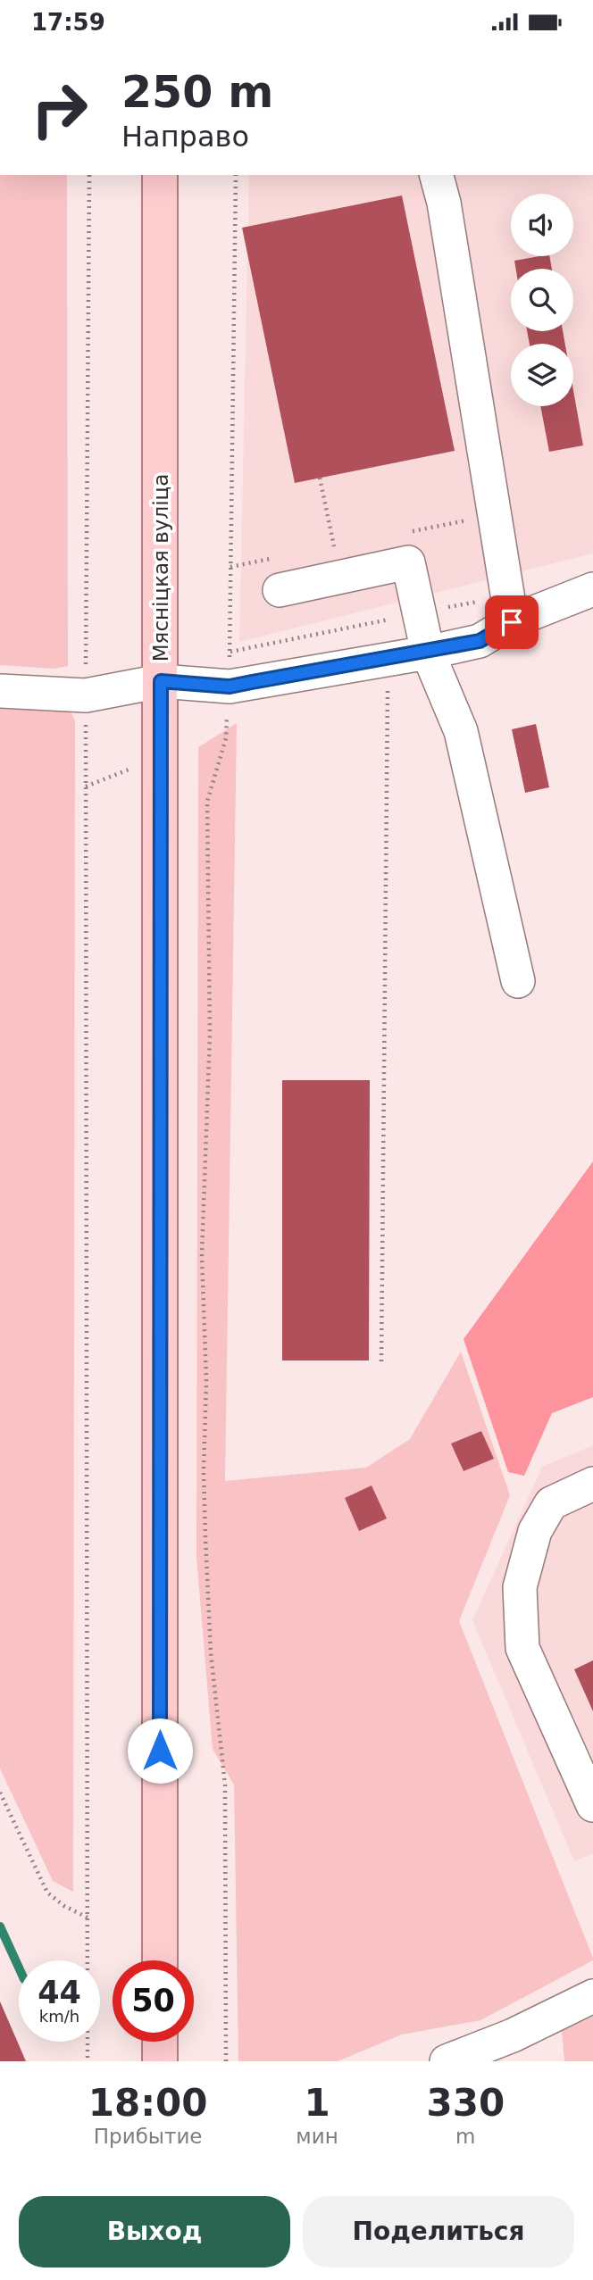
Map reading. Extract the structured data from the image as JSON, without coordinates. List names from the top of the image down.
{
  "streets": {
    "main road": ["Мясніцкая вуліца"]
  },
  "page": {
    "status": "17:59",
    "turn": ["250 m", "Направо"],
    "speed": "44 km/h",
    "limit": "50",
    "eta": [
      "18:00",
      "Прибытие",
      "1",
      "мин",
      "330",
      "m"
    ],
    "buttons": ["Выход", "Поделиться"]
  }
}
